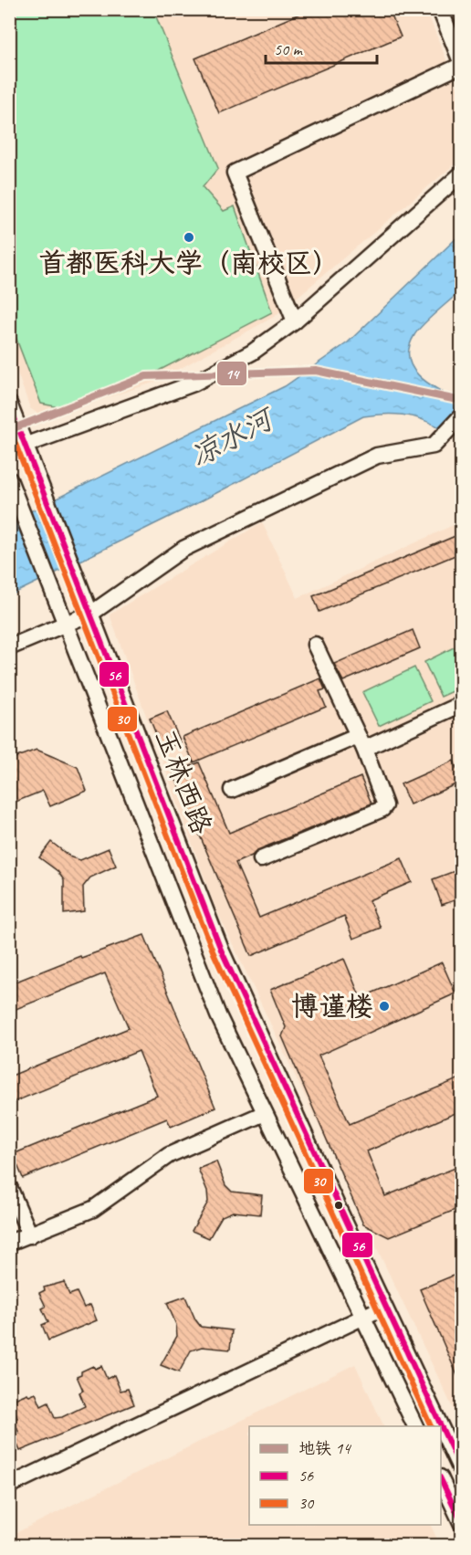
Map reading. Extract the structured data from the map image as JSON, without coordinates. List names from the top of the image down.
{
  "streets": {
    "street": ["玉林西路"]
  },
  "water": ["凉水河"],
  "places": ["首都医科大学（南校区）", "博谨楼"],
  "lines": ["metro line 14", "transit line 56", "transit line 30"],
  "legend": ["地铁 14", "56", "30"],
  "scale_bar": "50 m"
}
